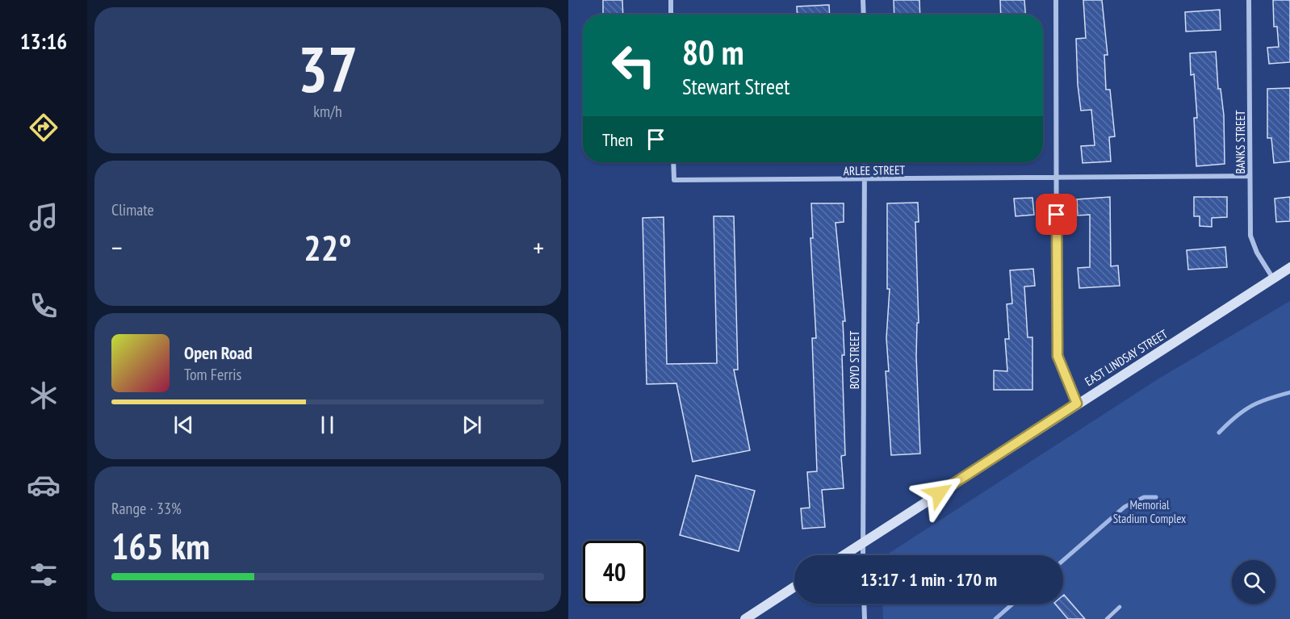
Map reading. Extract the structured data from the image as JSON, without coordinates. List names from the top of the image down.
{
  "streets": {
    "street": [
      "BANKS STREET",
      "ARLEE STREET",
      "EAST LINDSAY STREET",
      "BOYD STREET"
    ]
  },
  "crossings": [
    ["BANKS STREET", "ARLEE STREET"],
    ["BANKS STREET", "EAST LINDSAY STREET"],
    ["ARLEE STREET", "BOYD STREET"],
    ["EAST LINDSAY STREET", "BOYD STREET"]
  ],
  "parks": ["Memorial Stadium Complex"],
  "page": {
    "tabs": "13:16",
    "tile": [
      ["37", "km/h"],
      "Climate",
      ["Range · 33%", "165 km"]
    ],
    "turn": ["80 m", "Stewart Street"],
    "then": "Then",
    "heat": ["−", "22°", "+"],
    "song": ["Open Road", "Tom Ferris"],
    "limit": "40",
    "trip": "13:17 · 1 min · 170 m"
  }
}
